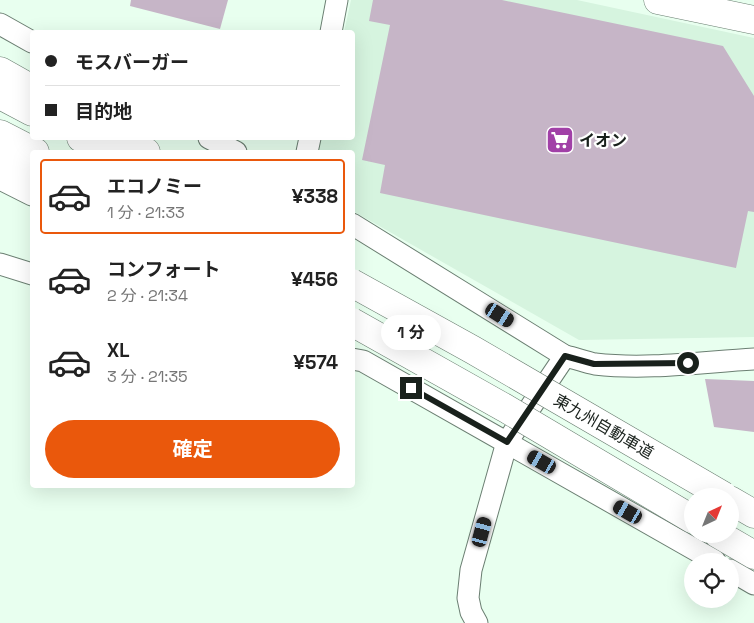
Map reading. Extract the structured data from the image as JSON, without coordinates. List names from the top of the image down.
{
  "streets": {
    "highway": ["東九州自動車道"]
  },
  "places": {
    "supermarket": ["イオン"]
  },
  "north": "top right",
  "page": {
    "banner": ["モスバーガー", "目的地"],
    "list": [
      {
        "name": "エコノミー",
        "note": "1 分 · 21:33",
        "value": "¥338"
      },
      {
        "name": "コンフォート",
        "note": "2 分 · 21:34",
        "value": "¥456"
      },
      {
        "name": "XL",
        "note": "3 分 · 21:35",
        "value": "¥574"
      }
    ],
    "bubble": "1 分",
    "buttons": "確定"
  }
}
